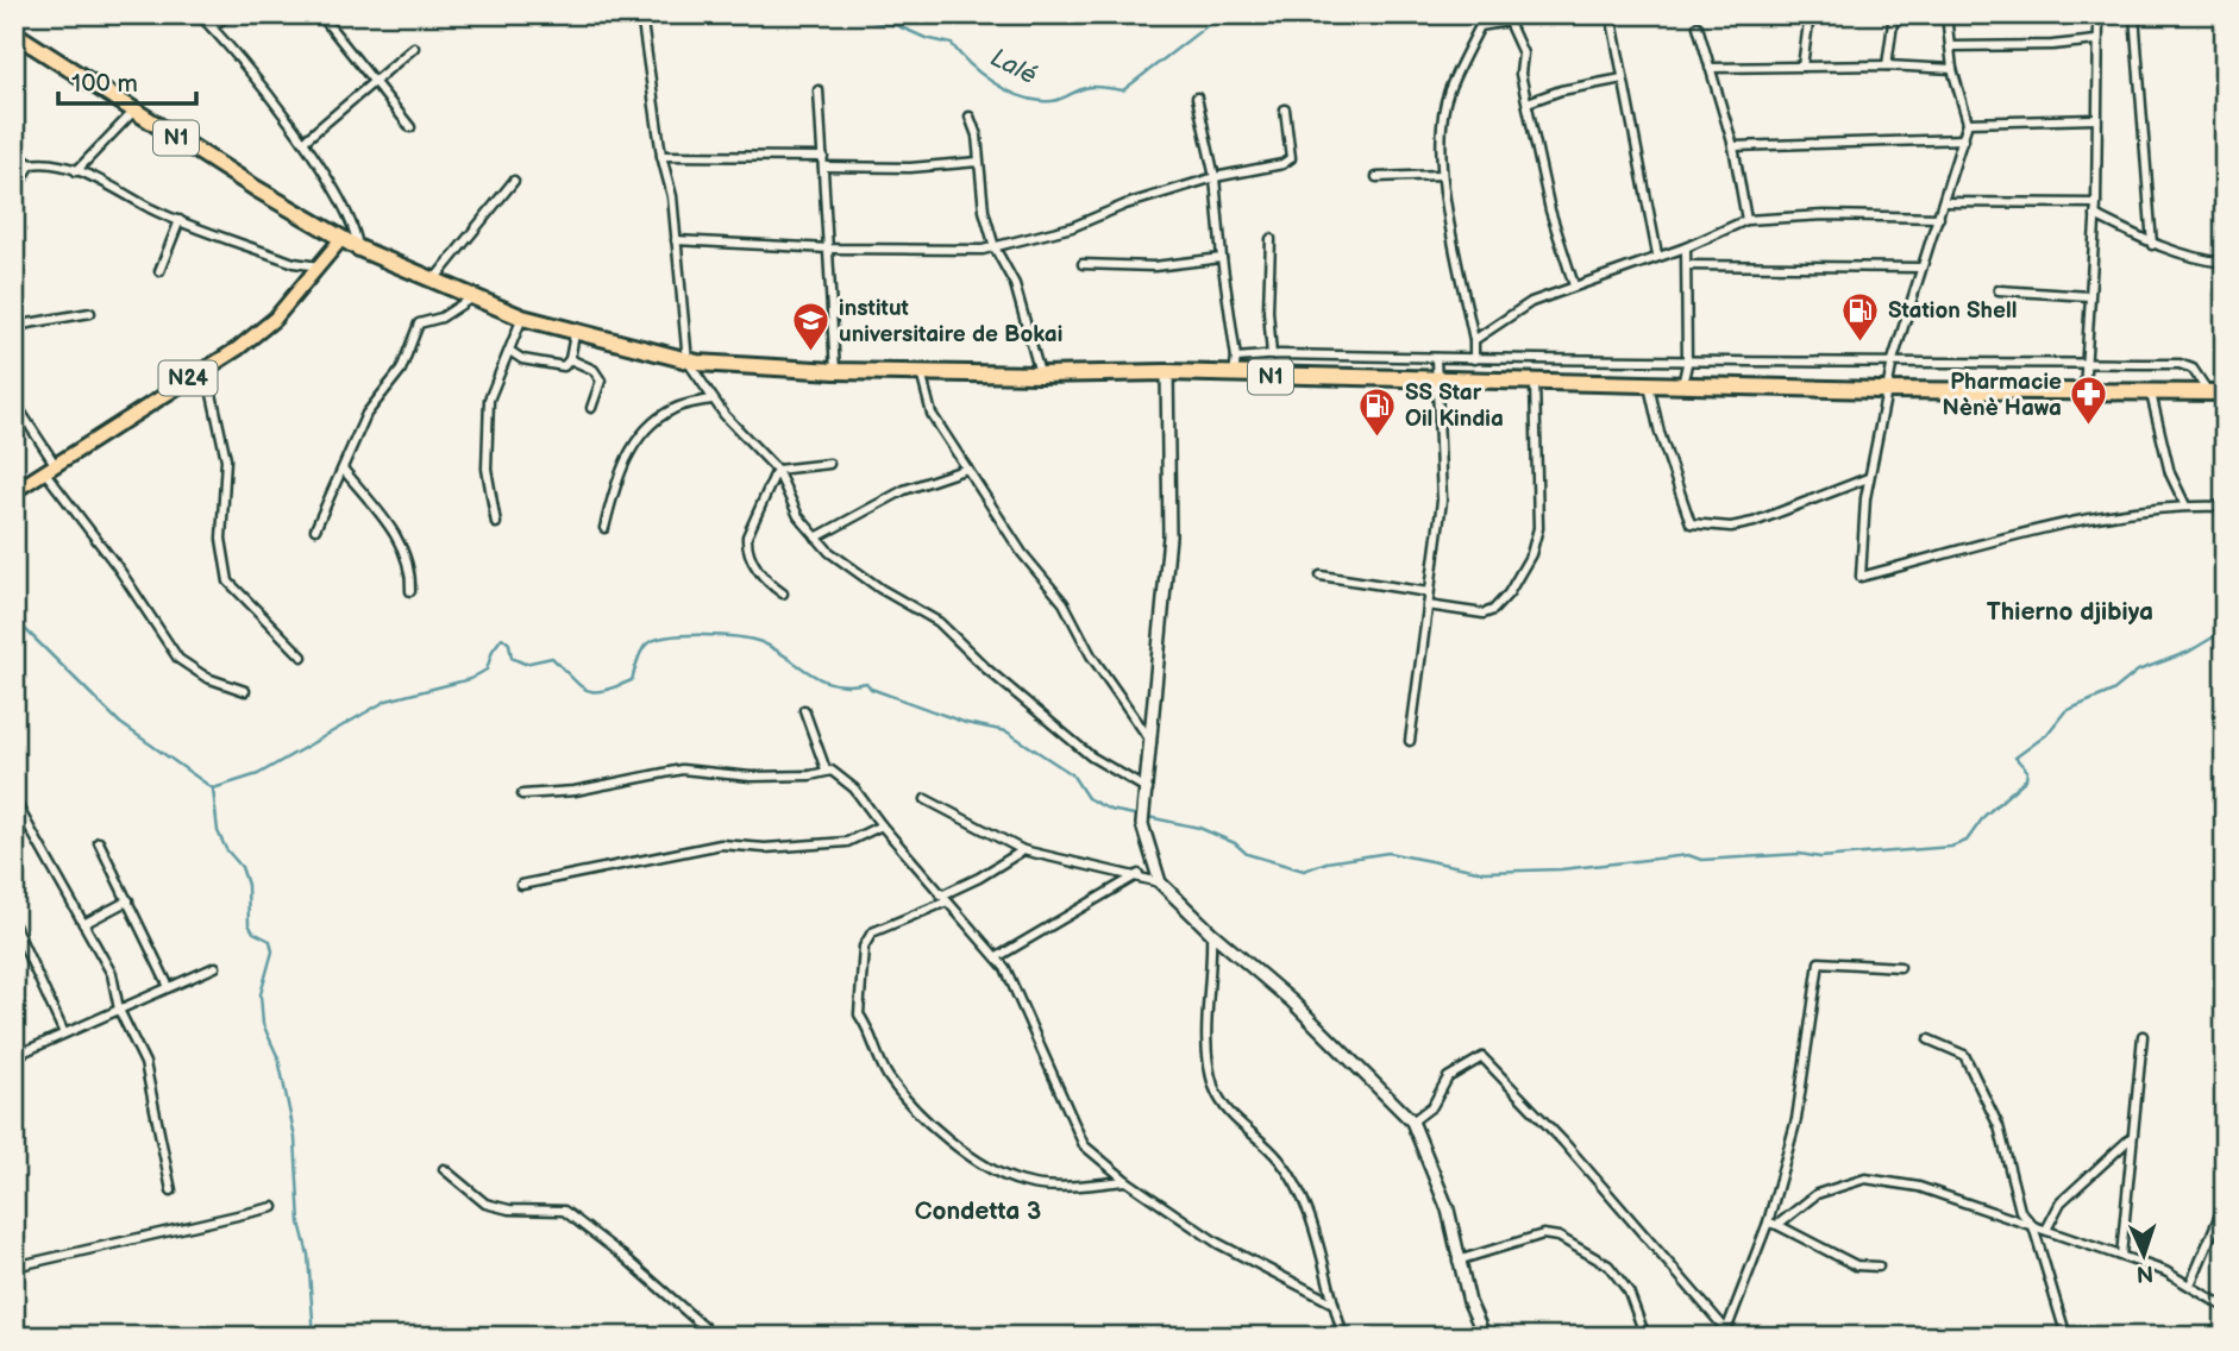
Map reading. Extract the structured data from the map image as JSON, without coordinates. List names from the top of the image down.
{
  "streets": {
    "highway": ["N1"],
    "main road": ["N24"]
  },
  "crossings": [
    ["N1", "N24"]
  ],
  "districts": ["Thierno djibiya", "Сondetta 3"],
  "water": ["Lalé"],
  "places": {
    "fuel station": ["Station Shell", "SS Star Oil Kindia"],
    "school or university": ["institut universitaire de Bokai"],
    "pharmacy": ["Pharmacie Nènè Hawa"]
  },
  "scale_bar": "100 m",
  "north": "bottom"
}
